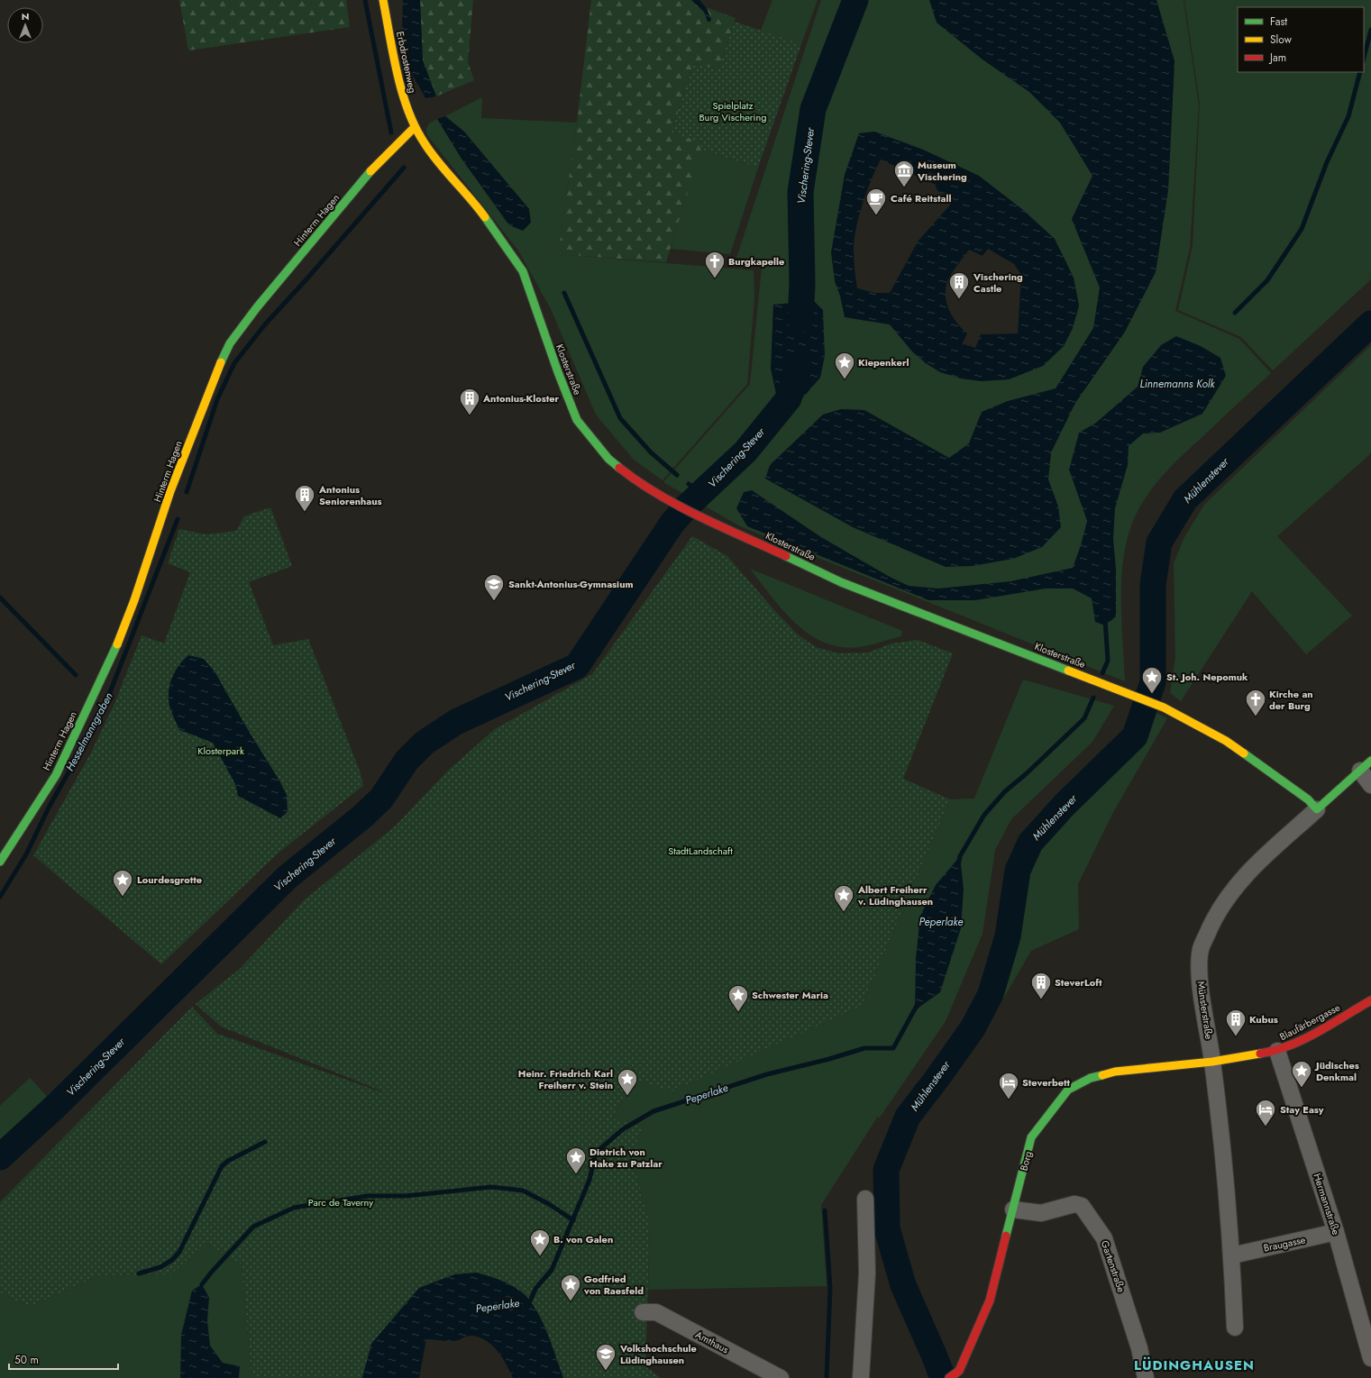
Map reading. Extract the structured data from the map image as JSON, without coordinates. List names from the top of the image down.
{
  "streets": {
    "street": [
      "Erbdrostenweg",
      "Hinterm Hagen",
      "Klosterstraße",
      "Münsterstraße",
      "Blaufärbergasse",
      "Borg",
      "Hermannstraße",
      "Braugasse",
      "Gartenstraße",
      "Amthaus"
    ]
  },
  "crossings": [
    ["Erbdrostenweg", "Hinterm Hagen"],
    ["Erbdrostenweg", "Klosterstraße"],
    ["Hinterm Hagen", "Klosterstraße"],
    ["Klosterstraße", "Münsterstraße"],
    ["Münsterstraße", "Blaufärbergasse"],
    ["Münsterstraße", "Borg"],
    ["Münsterstraße", "Braugasse"],
    ["Blaufärbergasse", "Borg"],
    ["Blaufärbergasse", "Hermannstraße"],
    ["Borg", "Gartenstraße"],
    ["Hermannstraße", "Braugasse"]
  ],
  "districts": ["LÜDINGHAUSEN"],
  "water": [
    "Vischering-Stever",
    "Linnemanns Kolk",
    "Mühlenstever",
    "Hesselmanngraben",
    "Peperlake"
  ],
  "parks": [
    "Spielplatz Burg Vischering",
    "Klosterpark",
    "StadtLandschaft",
    "Parc de Taverny"
  ],
  "places": {
    "museum": ["Museum Vischering"],
    "cafe": ["Café Reitstall"],
    "church": ["Burgkapelle", "Kirche an der Burg"],
    "building": [
      "Vischering Castle",
      "Antonius-Kloster",
      "Antonius Seniorenhaus",
      "SteverLoft",
      "Kubus"
    ],
    "place": [
      "Kiepenkerl",
      "St. Joh. Nepomuk",
      "Lourdesgrotte",
      "Albert Freiherr v. Lüdinghausen",
      "Schwester Maria",
      "Jüdisches Denkmal",
      "Heinr. Friedrich Karl Freiherr v. Stein",
      "Dietrich von Hake zu Patzlar",
      "B. von Galen",
      "Godfried von Raesfeld"
    ],
    "school or university": ["Sankt-Antonius-Gymnasium", "Volkshochschule Lüdinghausen"],
    "hotel": ["Steverbett", "Stay Easy"]
  },
  "legend": ["Fast", "Slow", "Jam"],
  "scale_bar": "50 m",
  "north": "top"
}
